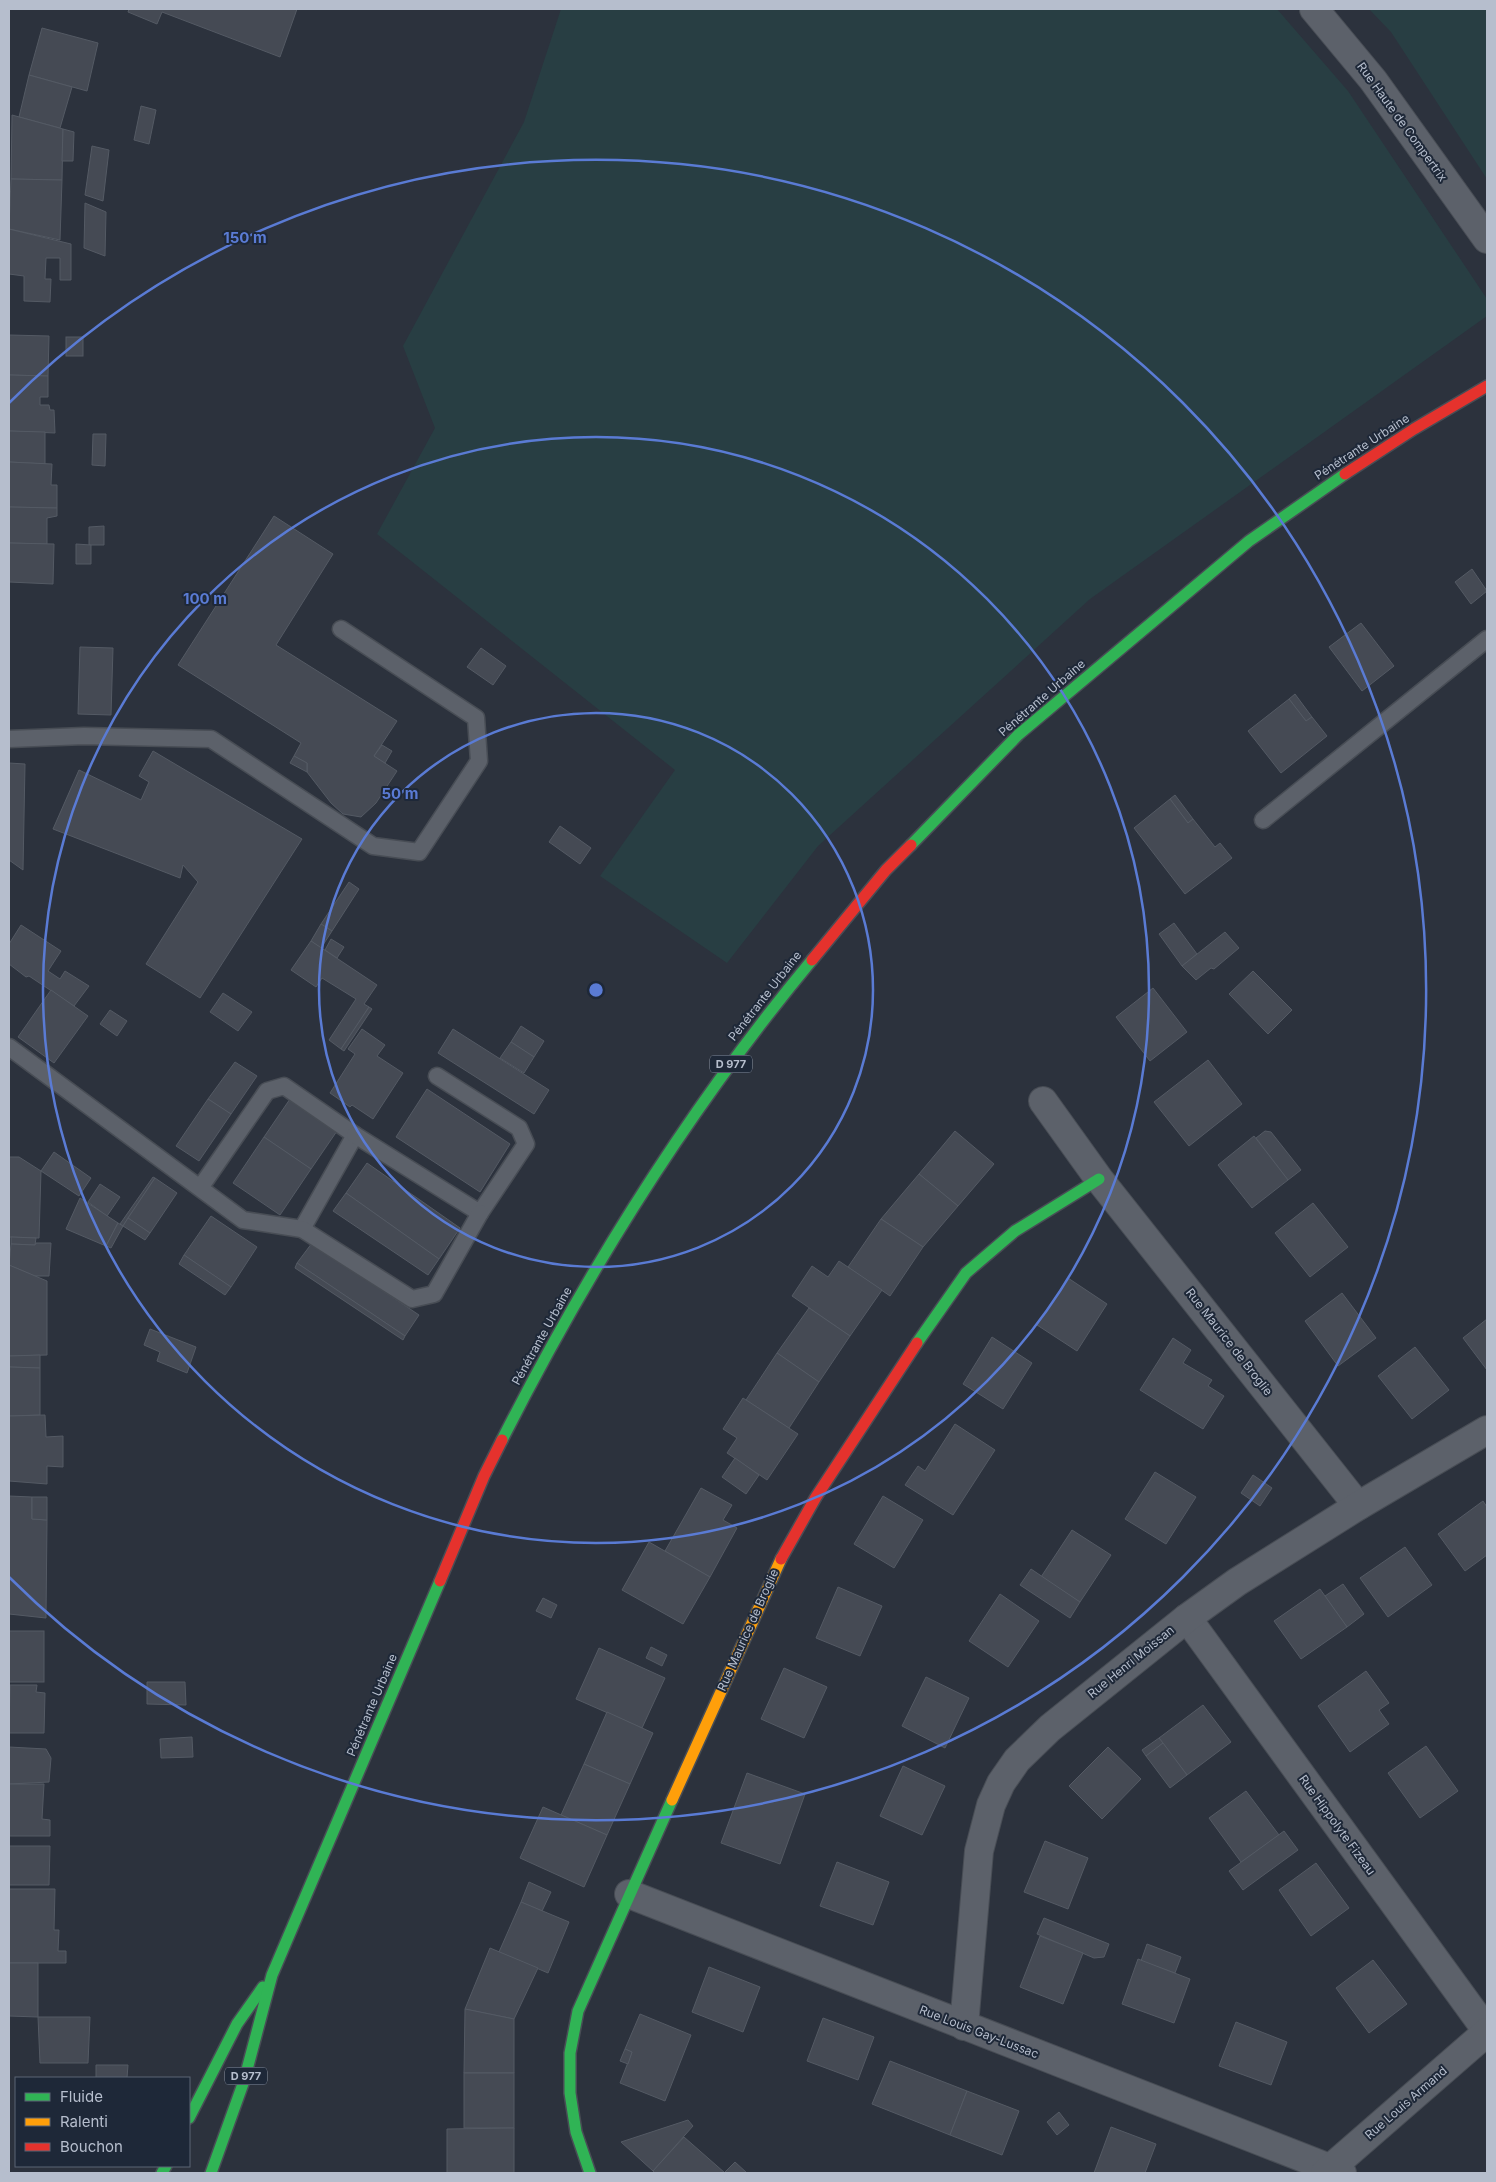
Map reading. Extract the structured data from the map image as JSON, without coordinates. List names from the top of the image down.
{
  "streets": {
    "main road": ["Pénétrante Urbaine", "D 977", "Rue Maurice de Broglie"],
    "street": [
      "Rue Haute de Compertrix",
      "Rue Henri Moissan",
      "Rue Hippolyte Fizeau",
      "Rue Louis Gay-Lussac",
      "Rue Louis Armand"
    ]
  },
  "crossings": [
    ["Pénétrante Urbaine", "D 977"],
    ["Rue Maurice de Broglie", "Rue Henri Moissan"],
    ["Rue Maurice de Broglie", "Rue Louis Gay-Lussac"],
    ["Rue Henri Moissan", "Rue Hippolyte Fizeau"],
    ["Rue Henri Moissan", "Rue Louis Gay-Lussac"],
    ["Rue Hippolyte Fizeau", "Rue Louis Armand"],
    ["Rue Louis Gay-Lussac", "Rue Louis Armand"]
  ],
  "legend": ["Fluide", "Ralenti", "Bouchon"],
  "rings": ["150 m", "100 m", "50 m"]
}
